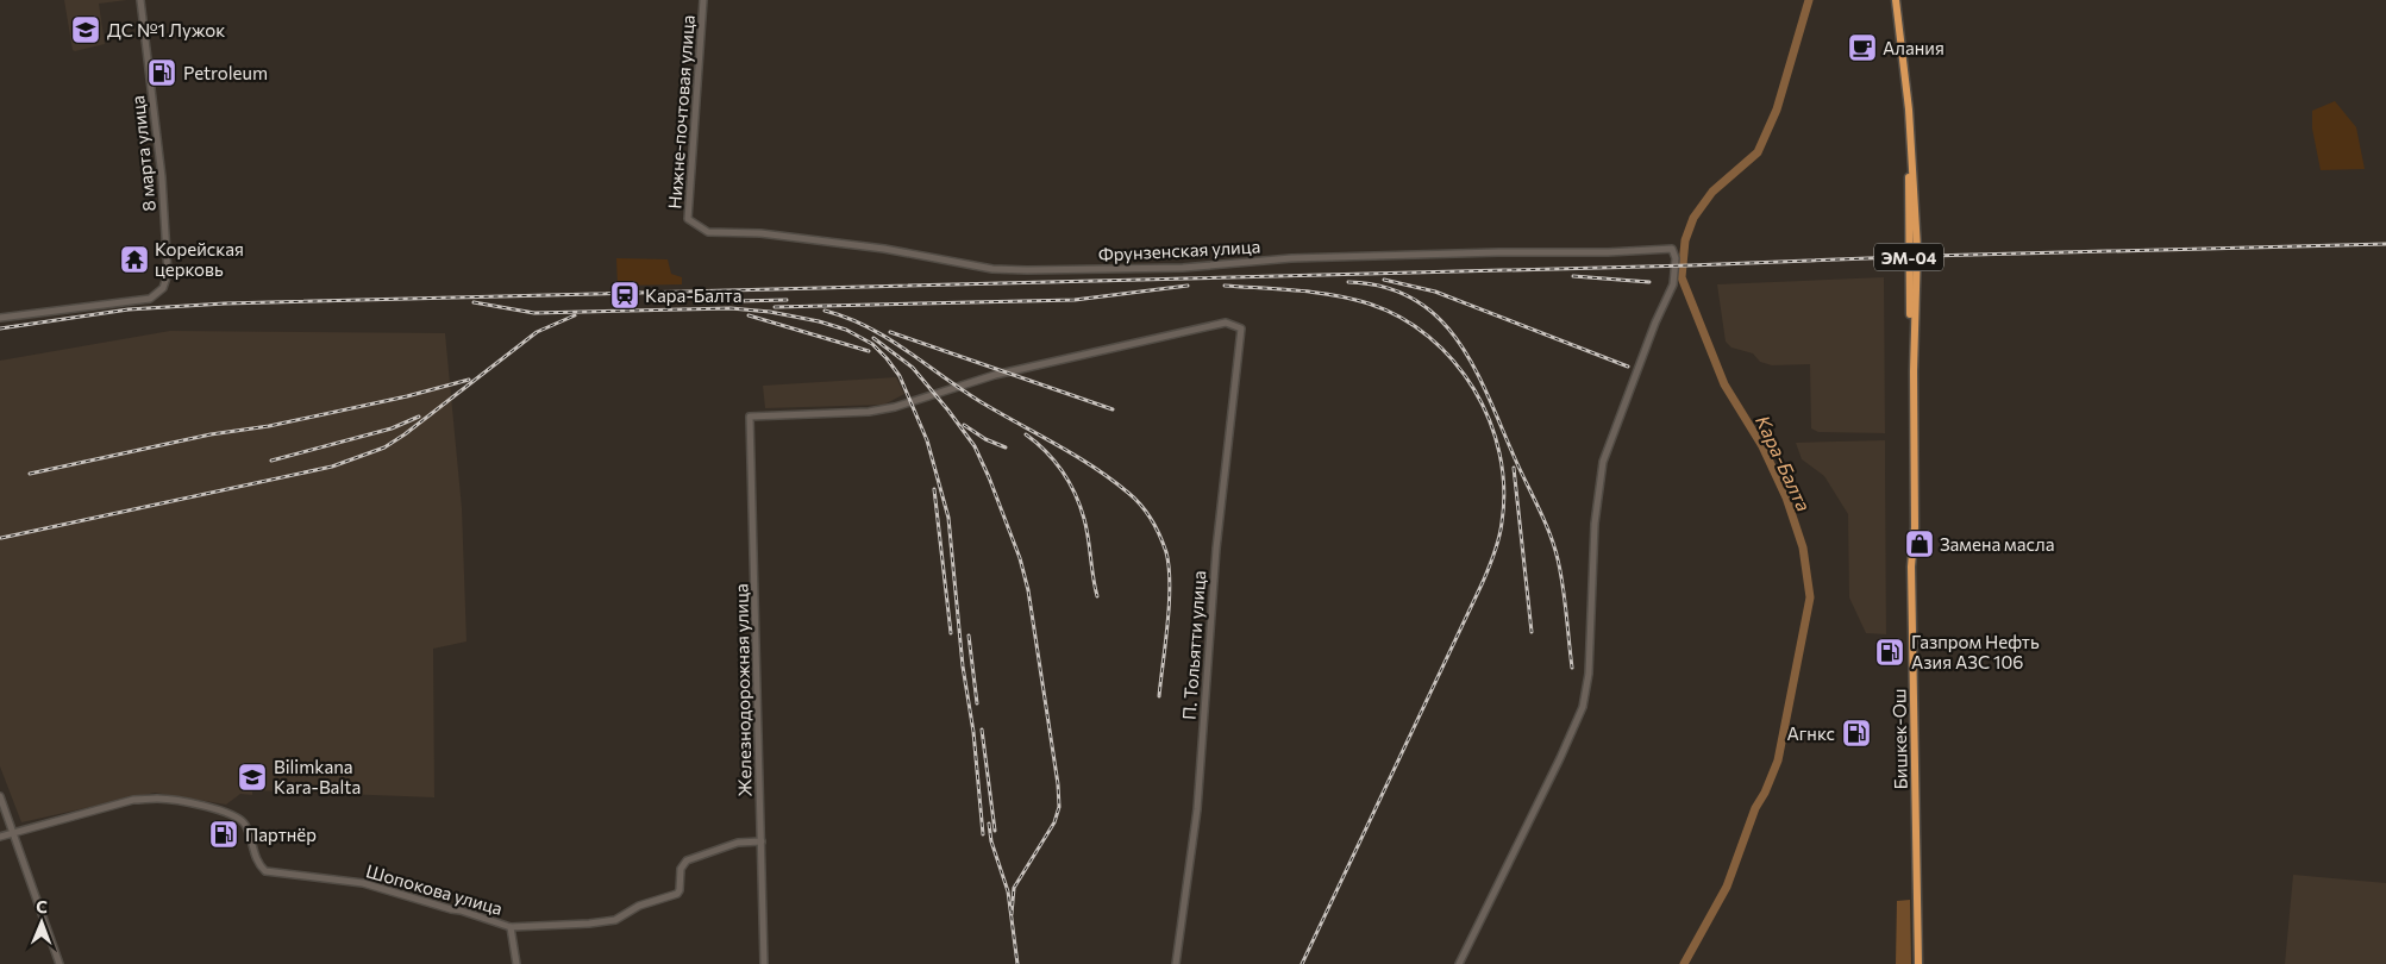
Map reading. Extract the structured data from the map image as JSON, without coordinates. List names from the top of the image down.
{
  "streets": {
    "highway": ["ЭМ-04", "Бишкек-Ош"],
    "street": [
      "Нижне-почтовая улица",
      "8 марта улица",
      "Фрунзенская улица",
      "П. Тольятти улица",
      "Железнодорожная улица",
      "Шопокова улица"
    ]
  },
  "crossings": [
    ["Нижне-почтовая улица", "Фрунзенская улица"],
    ["П. Тольятти улица", "Железнодорожная улица"],
    ["Железнодорожная улица", "Шопокова улица"]
  ],
  "water": ["Кара-Балта"],
  "places": {
    "school or university": ["ДС №1 Лужок", "Bilimkana Kara-Balta"],
    "cafe": ["Алания"],
    "fuel station": [
      "Petroleum",
      "Газпром Нефть Азия АЗС 106",
      "Агнкс",
      "Партнёр"
    ],
    "temple": ["Корейская церковь"],
    "station": ["Кара-Балта"],
    "shop": ["Замена масла"]
  },
  "north": "top"
}
